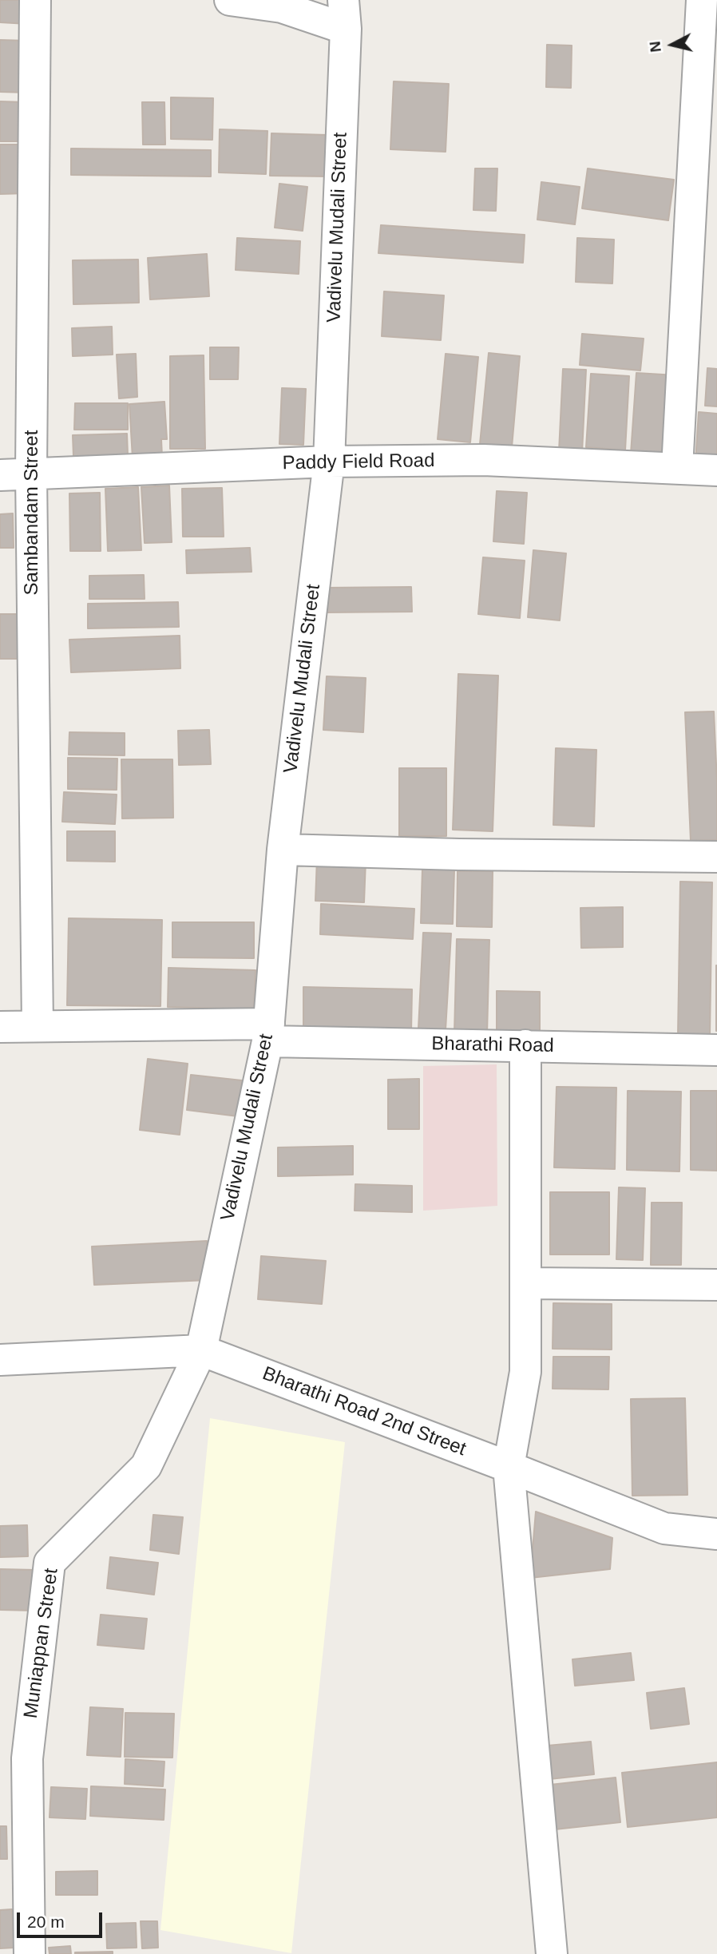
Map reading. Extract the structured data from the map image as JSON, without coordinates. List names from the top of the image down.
{
  "streets": {
    "street": [
      "Vadivelu Mudali Street",
      "Paddy Field Road",
      "Sambandam Street",
      "Bharathi Road",
      "Bharathi Road 2nd Street",
      "Muniappan Street"
    ]
  },
  "crossings": [
    ["Vadivelu Mudali Street", "Paddy Field Road"],
    ["Vadivelu Mudali Street", "Bharathi Road"],
    ["Vadivelu Mudali Street", "Bharathi Road 2nd Street"],
    ["Vadivelu Mudali Street", "Muniappan Street"],
    ["Paddy Field Road", "Sambandam Street"],
    ["Sambandam Street", "Bharathi Road"],
    ["Bharathi Road 2nd Street", "Muniappan Street"]
  ],
  "scale_bar": "20 m",
  "north": "left"
}
